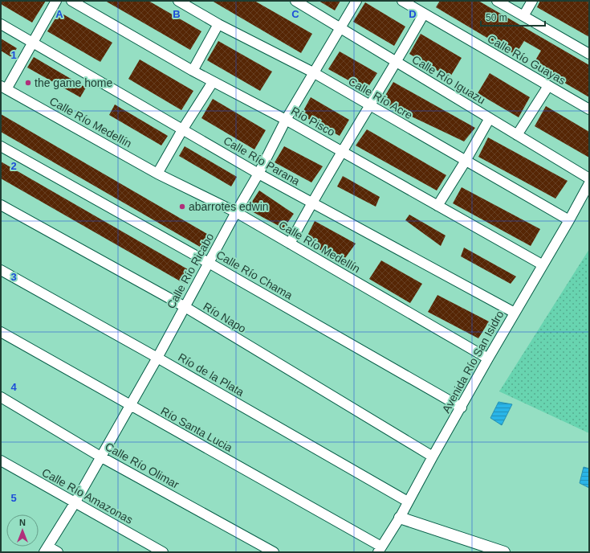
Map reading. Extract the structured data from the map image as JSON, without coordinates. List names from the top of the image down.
{
  "streets": {
    "street": [
      "Calle Río Guayas",
      "Calle Río Iguazu",
      "Calle Río Acre",
      "Río Pisco",
      "Calle Río Medellín",
      "Calle Río Parana",
      "Calle Río Ricabo",
      "Calle Río Chama",
      "Río Napo",
      "Avenida Río San Isidro",
      "Río de la Plata",
      "Río Santa Lucia",
      "Calle Río Olimar",
      "Calle Río Amazonas"
    ]
  },
  "crossings": [
    ["Calle Río Iguazu", "Calle Río Ricabo"],
    ["Calle Río Acre", "Calle Río Ricabo"],
    ["Calle Río Acre", "Avenida Río San Isidro"],
    ["Río Pisco", "Calle Río Ricabo"],
    ["Río Pisco", "Avenida Río San Isidro"],
    ["Calle Río Medellín", "Calle Río Ricabo"],
    ["Calle Río Medellín", "Avenida Río San Isidro"],
    ["Calle Río Parana", "Calle Río Ricabo"],
    ["Calle Río Parana", "Avenida Río San Isidro"],
    ["Calle Río Ricabo", "Calle Río Chama"],
    ["Calle Río Ricabo", "Río Napo"],
    ["Calle Río Ricabo", "Río de la Plata"],
    ["Calle Río Ricabo", "Río Santa Lucia"],
    ["Calle Río Ricabo", "Calle Río Olimar"],
    ["Calle Río Ricabo", "Calle Río Amazonas"],
    ["Calle Río Chama", "Avenida Río San Isidro"],
    ["Río Napo", "Avenida Río San Isidro"],
    ["Avenida Río San Isidro", "Río de la Plata"],
    ["Avenida Río San Isidro", "Río Santa Lucia"]
  ],
  "places": ["the game home", "abarrotes edwin"],
  "scale_bar": "50 m",
  "north": "top",
  "grid": {
    "columns": [
      "A",
      "B",
      "C",
      "D"
    ],
    "rows": [
      "1",
      "2",
      "3",
      "4",
      "5"
    ]
  }
}
